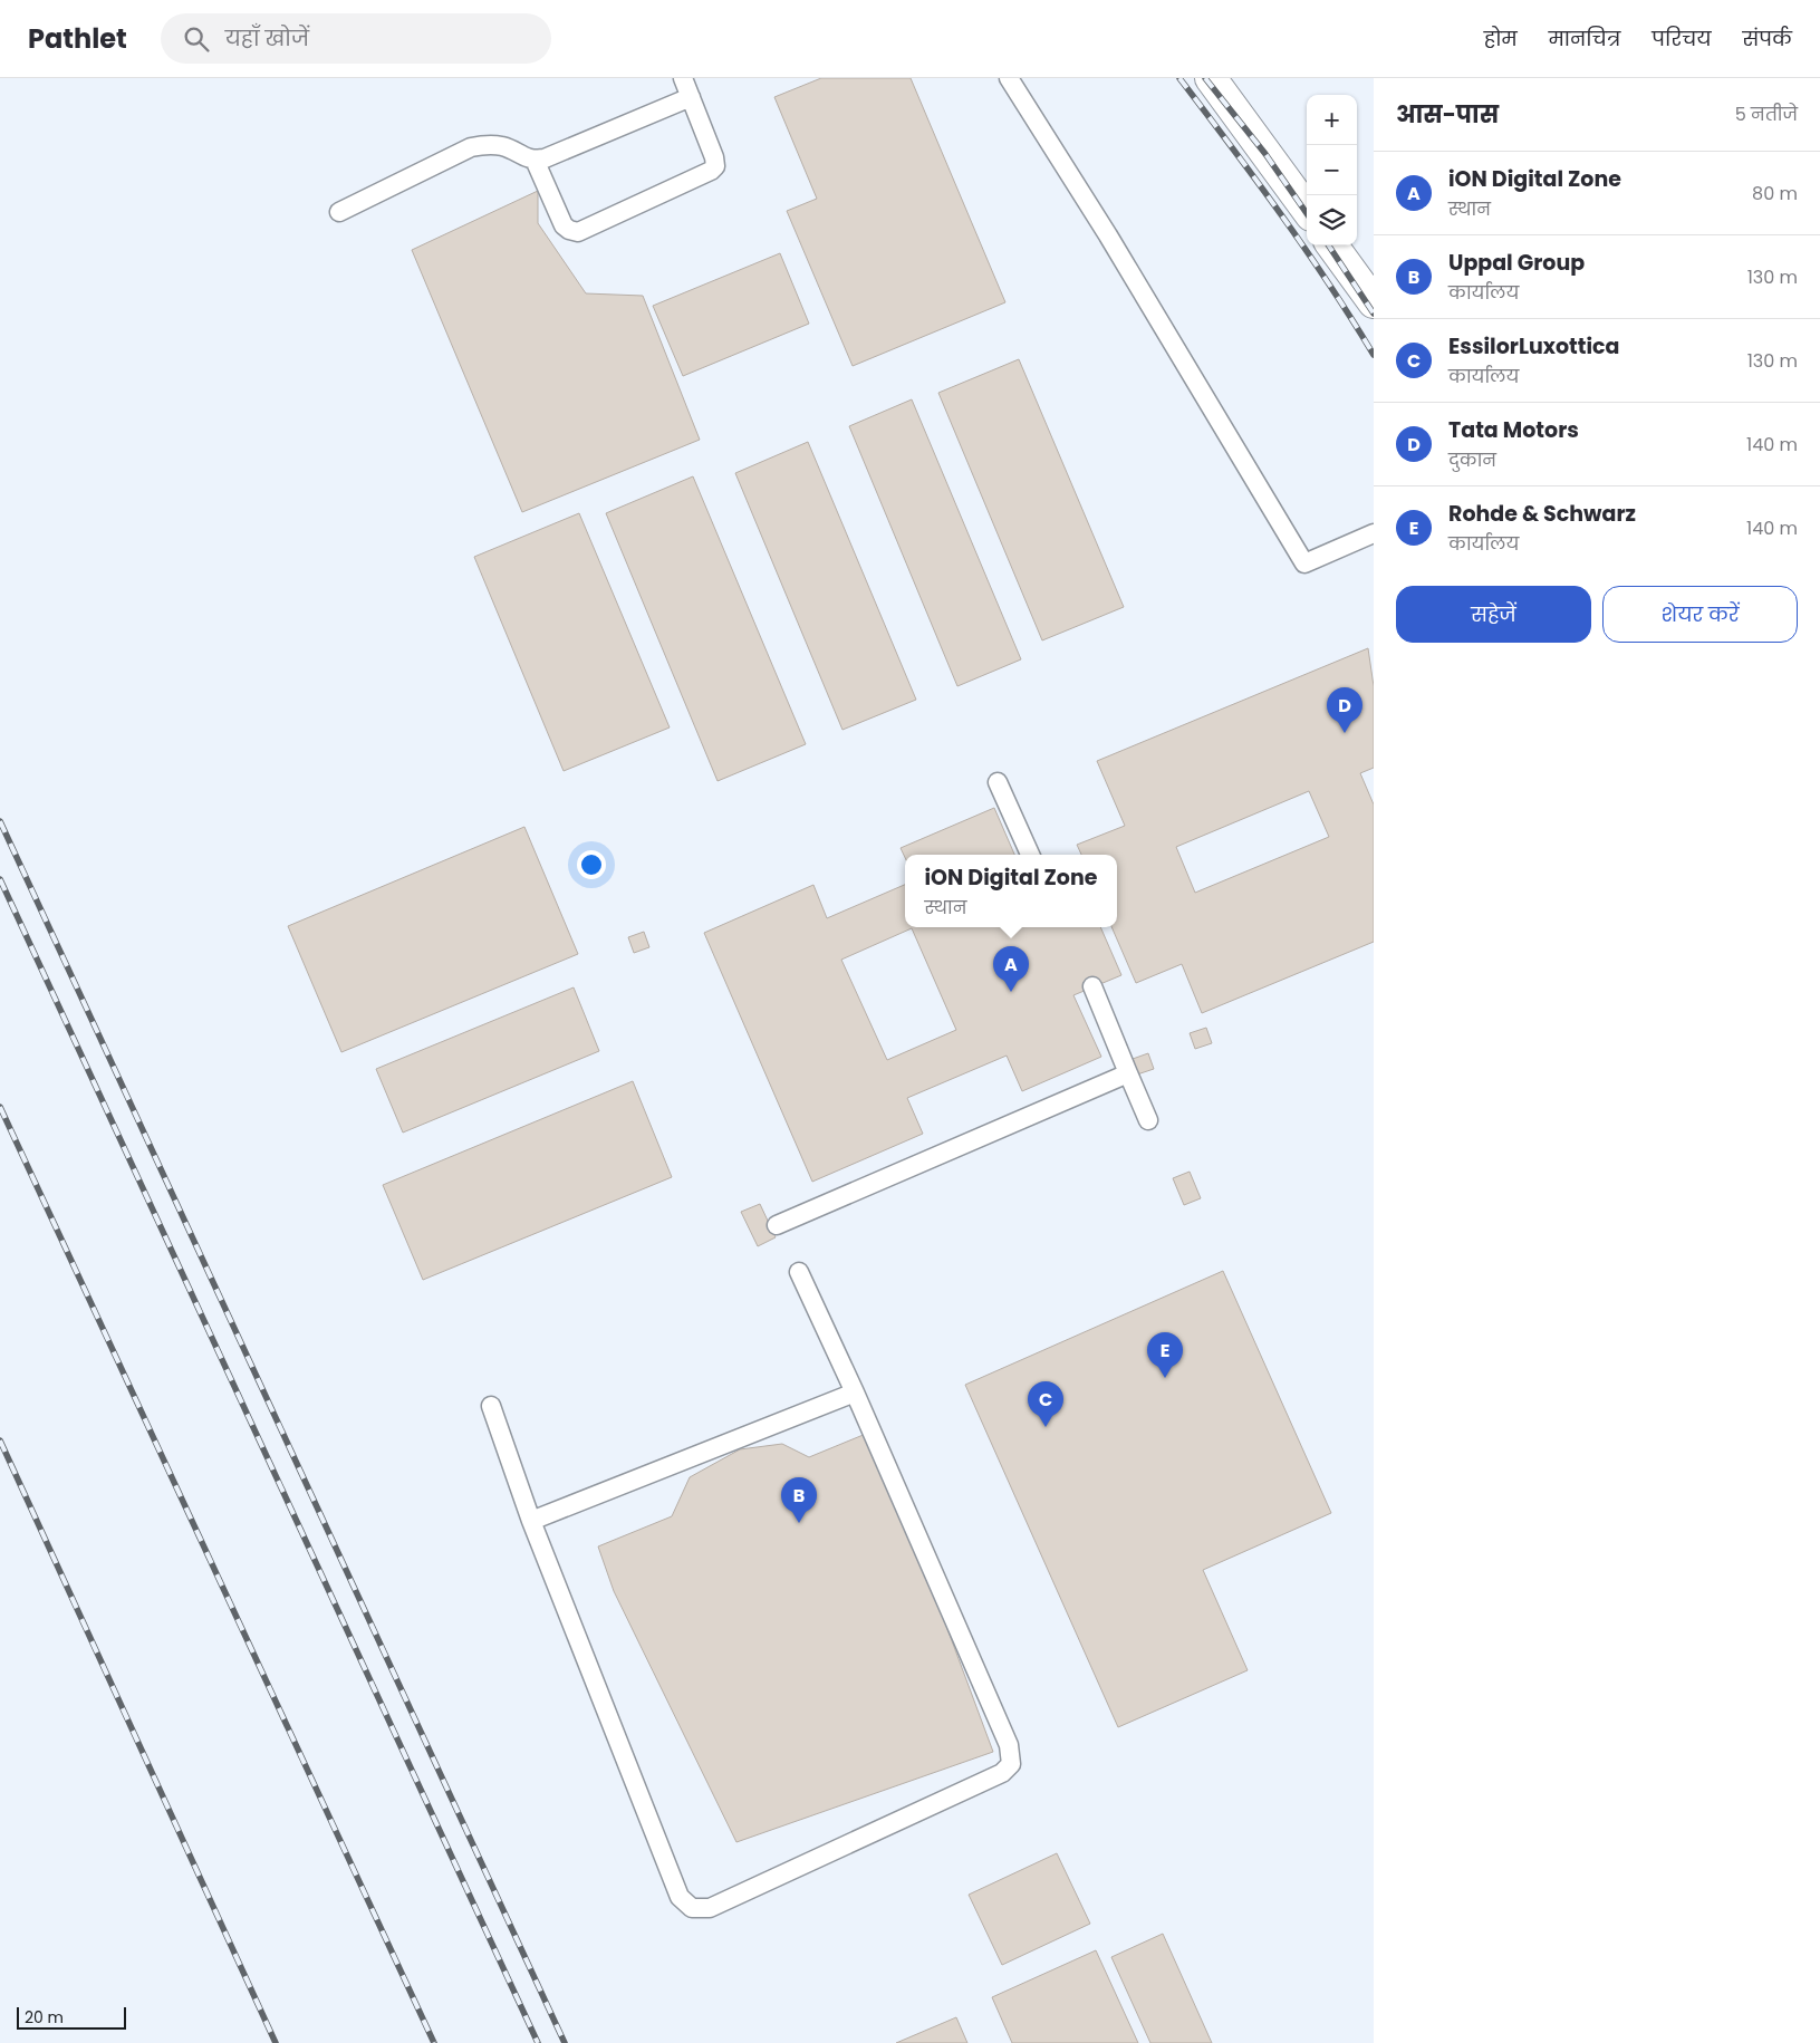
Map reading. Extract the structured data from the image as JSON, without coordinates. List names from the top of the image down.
{
  "scale_bar": "20 m",
  "page": {
    "header": "Pathlet",
    "search": "यहाँ खोजें",
    "nav": [
      "होम",
      "मानचित्र",
      "परिचय",
      "संपर्क"
    ],
    "heading": ["आस-पास", "5 नतीजे"],
    "map_buttons": ["+", "−"],
    "list": [
      {
        "mark": "A",
        "name": "iON Digital Zone",
        "note": "स्थान",
        "value": "80 m"
      },
      {
        "mark": "B",
        "name": "Uppal Group",
        "note": "कार्यालय",
        "value": "130 m"
      },
      {
        "mark": "C",
        "name": "EssilorLuxottica",
        "note": "कार्यालय",
        "value": "130 m"
      },
      {
        "mark": "D",
        "name": "Tata Motors",
        "note": "दुकान",
        "value": "140 m"
      },
      {
        "mark": "E",
        "name": "Rohde & Schwarz",
        "note": "कार्यालय",
        "value": "140 m"
      }
    ],
    "buttons": ["सहेजें", "शेयर करें"],
    "pins": [
      "D",
      "A",
      "E",
      "C",
      "B"
    ],
    "popup": ["iON Digital Zone", "स्थान"],
    "scale": "20 m"
  }
}
